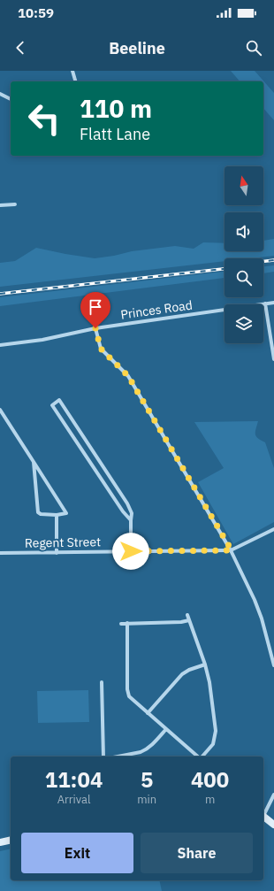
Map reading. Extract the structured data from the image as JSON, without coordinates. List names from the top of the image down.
{
  "streets": {
    "street": ["Princes Road", "Regent Street"]
  },
  "north": "top",
  "page": {
    "status": "10:59",
    "header": "Beeline",
    "turn": ["110 m", "Flatt Lane"],
    "eta": [
      "11:04",
      "Arrival",
      "5",
      "min",
      "400",
      "m"
    ],
    "buttons": ["Exit", "Share"]
  }
}
